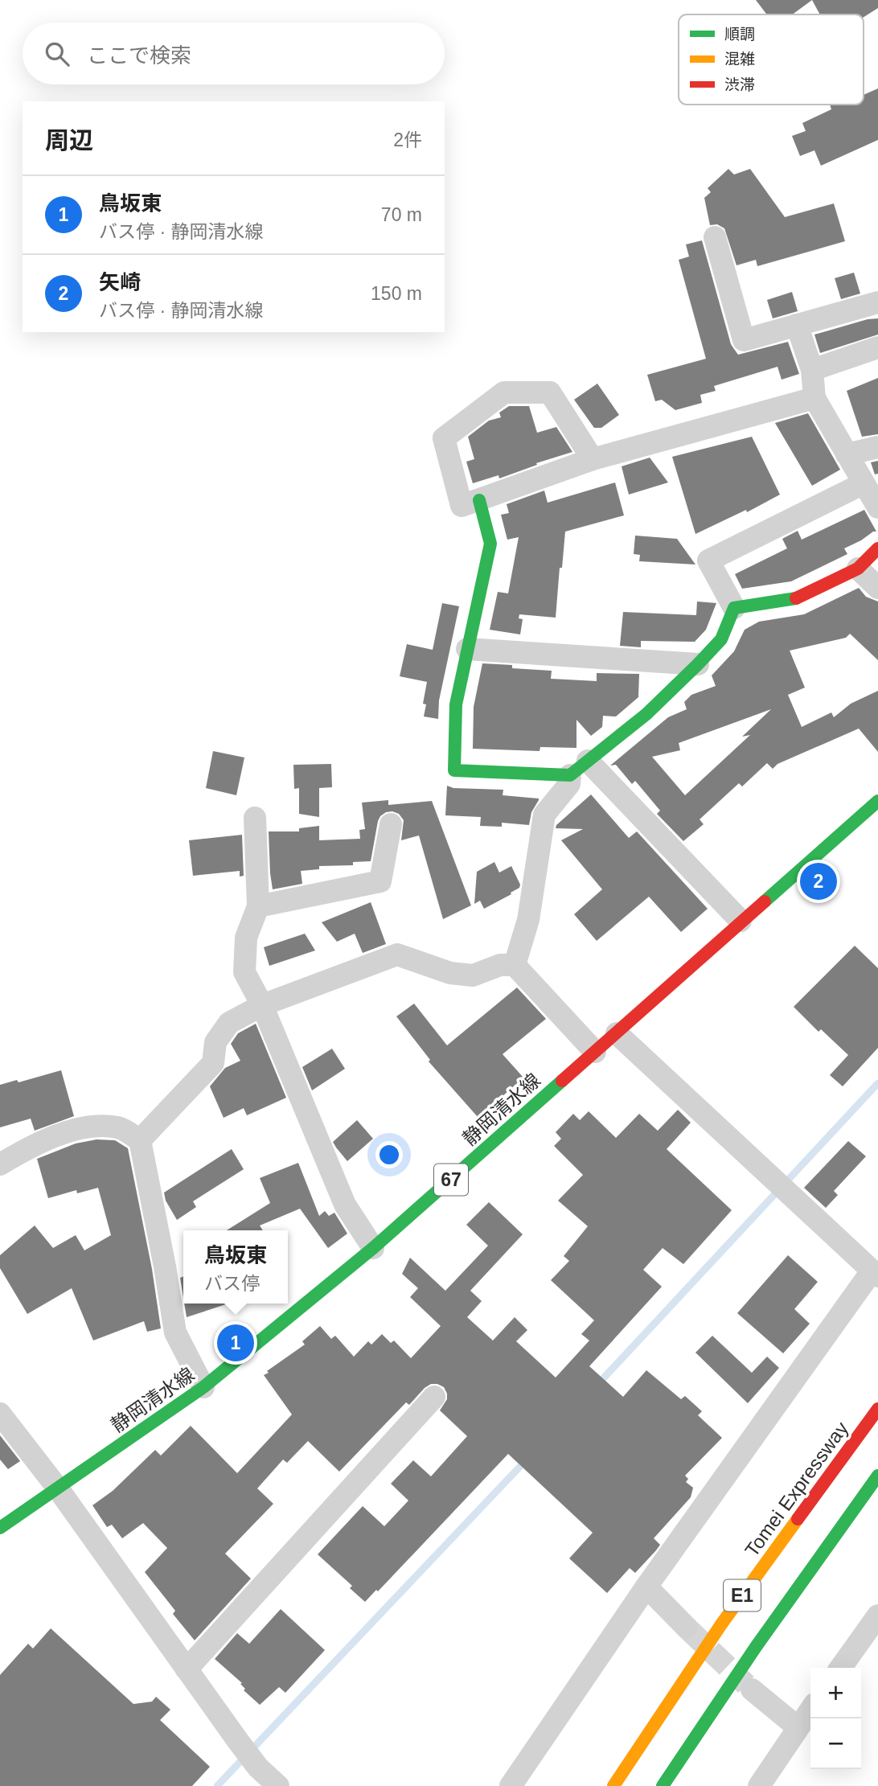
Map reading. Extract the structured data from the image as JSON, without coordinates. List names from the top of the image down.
{
  "streets": {
    "main road": [
      "静岡清水線",
      "67",
      "Tomei Expressway",
      "E1"
    ]
  },
  "legend": ["順調", "混雑", "渋滞"],
  "page": {
    "search": "ここで検索",
    "heading": ["周辺", "2件"],
    "list": [
      {
        "mark": "1",
        "name": "鳥坂東",
        "note": "バス停 · 静岡清水線",
        "value": "70 m"
      },
      {
        "mark": "2",
        "name": "矢崎",
        "note": "バス停 · 静岡清水線",
        "value": "150 m"
      }
    ],
    "pins": ["2", "1"],
    "popup": ["鳥坂東", "バス停"],
    "map_buttons": ["+", "−"]
  }
}
